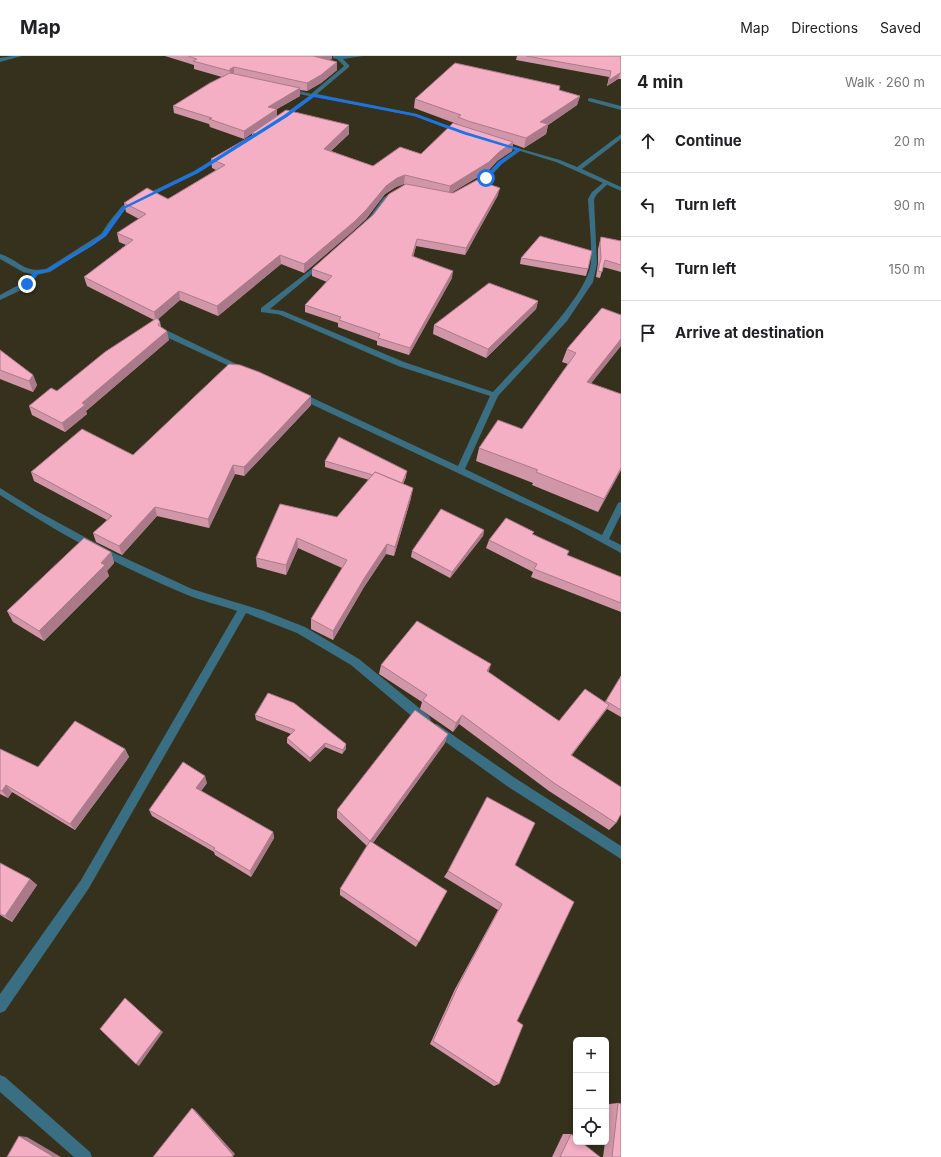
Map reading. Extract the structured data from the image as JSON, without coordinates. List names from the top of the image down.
{
  "page": {
    "header": "Map",
    "nav": ["Map", "Directions", "Saved"],
    "heading": ["4 min", "Walk · 260 m"],
    "list": [
      ["Continue", "20 m"],
      ["Turn left", "90 m"],
      ["Turn left", "150 m"],
      "Arrive at destination"
    ],
    "map_buttons": ["+", "−"]
  }
}
